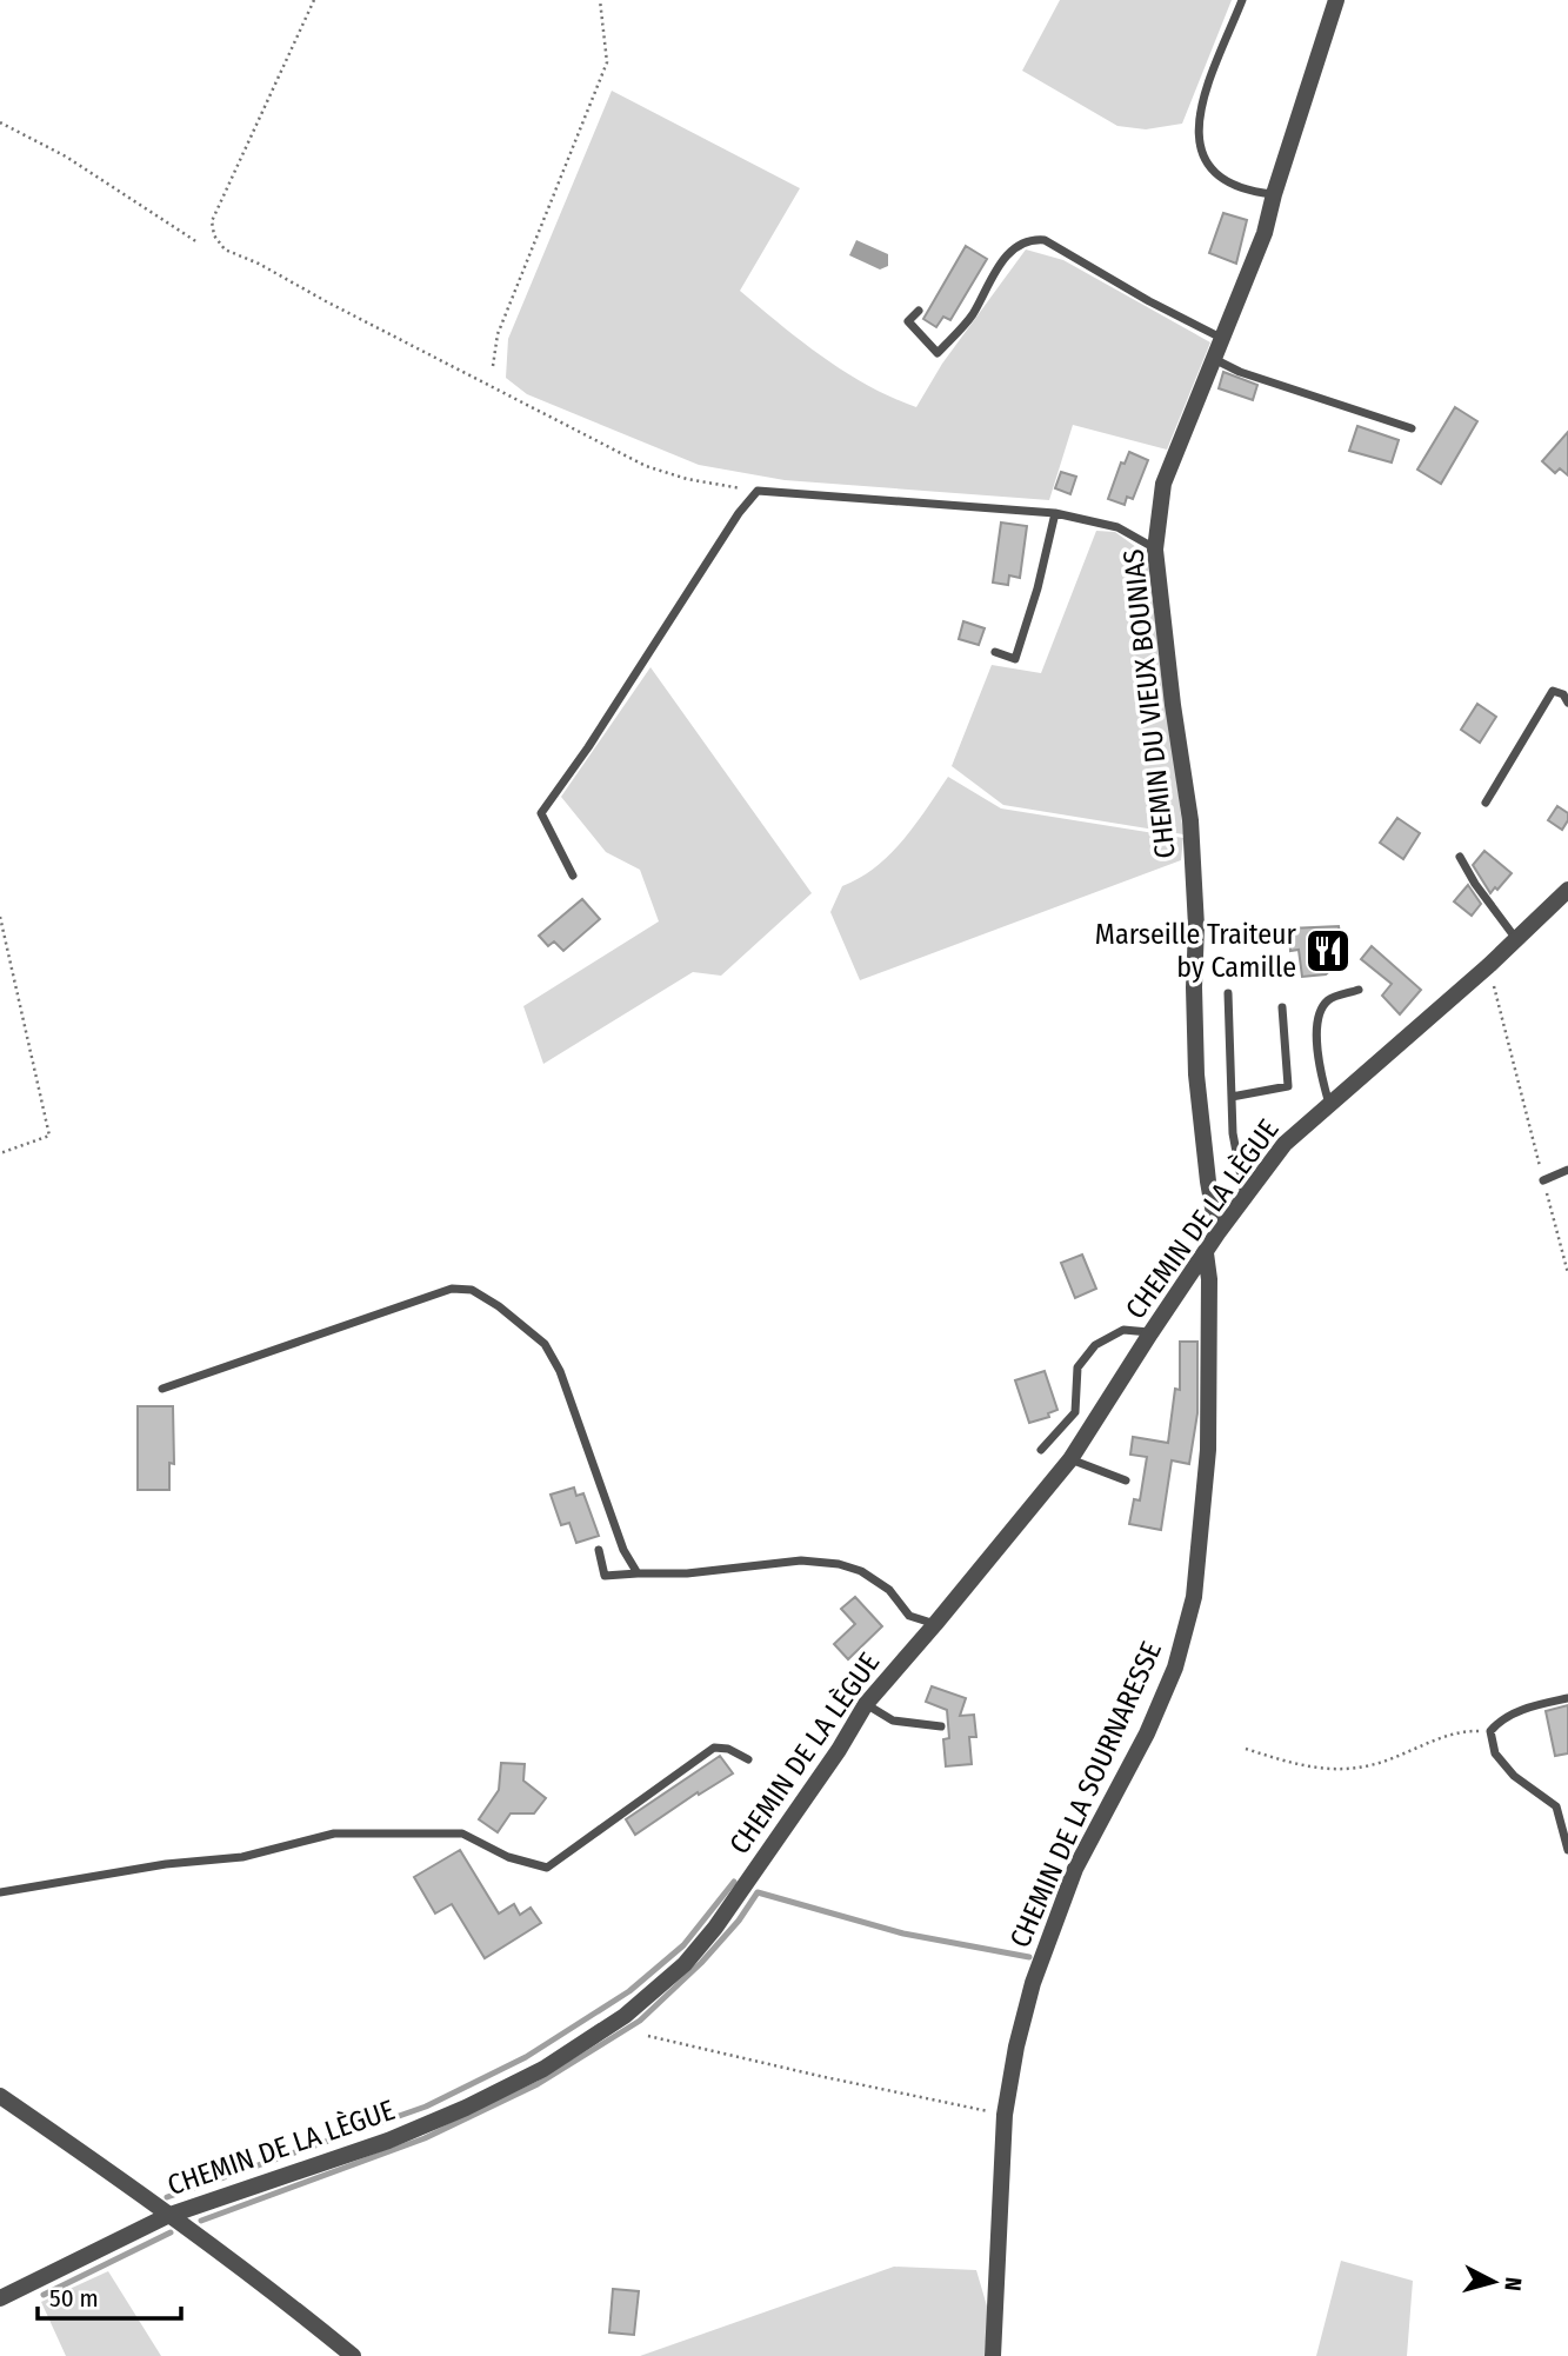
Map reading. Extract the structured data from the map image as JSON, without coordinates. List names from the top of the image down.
{
  "streets": {
    "street": ["CHEMIN DU VIEUX BOUNIAS", "CHEMIN DE LA LÈGUE", "CHEMIN DE LA SOURNARESSE"]
  },
  "crossings": [
    ["CHEMIN DU VIEUX BOUNIAS", "CHEMIN DE LA LÈGUE"],
    ["CHEMIN DE LA LÈGUE", "CHEMIN DE LA SOURNARESSE"]
  ],
  "places": {
    "restaurant": ["Marseille Traiteur by Camille"]
  },
  "scale_bar": "50 m",
  "north": "right"
}
